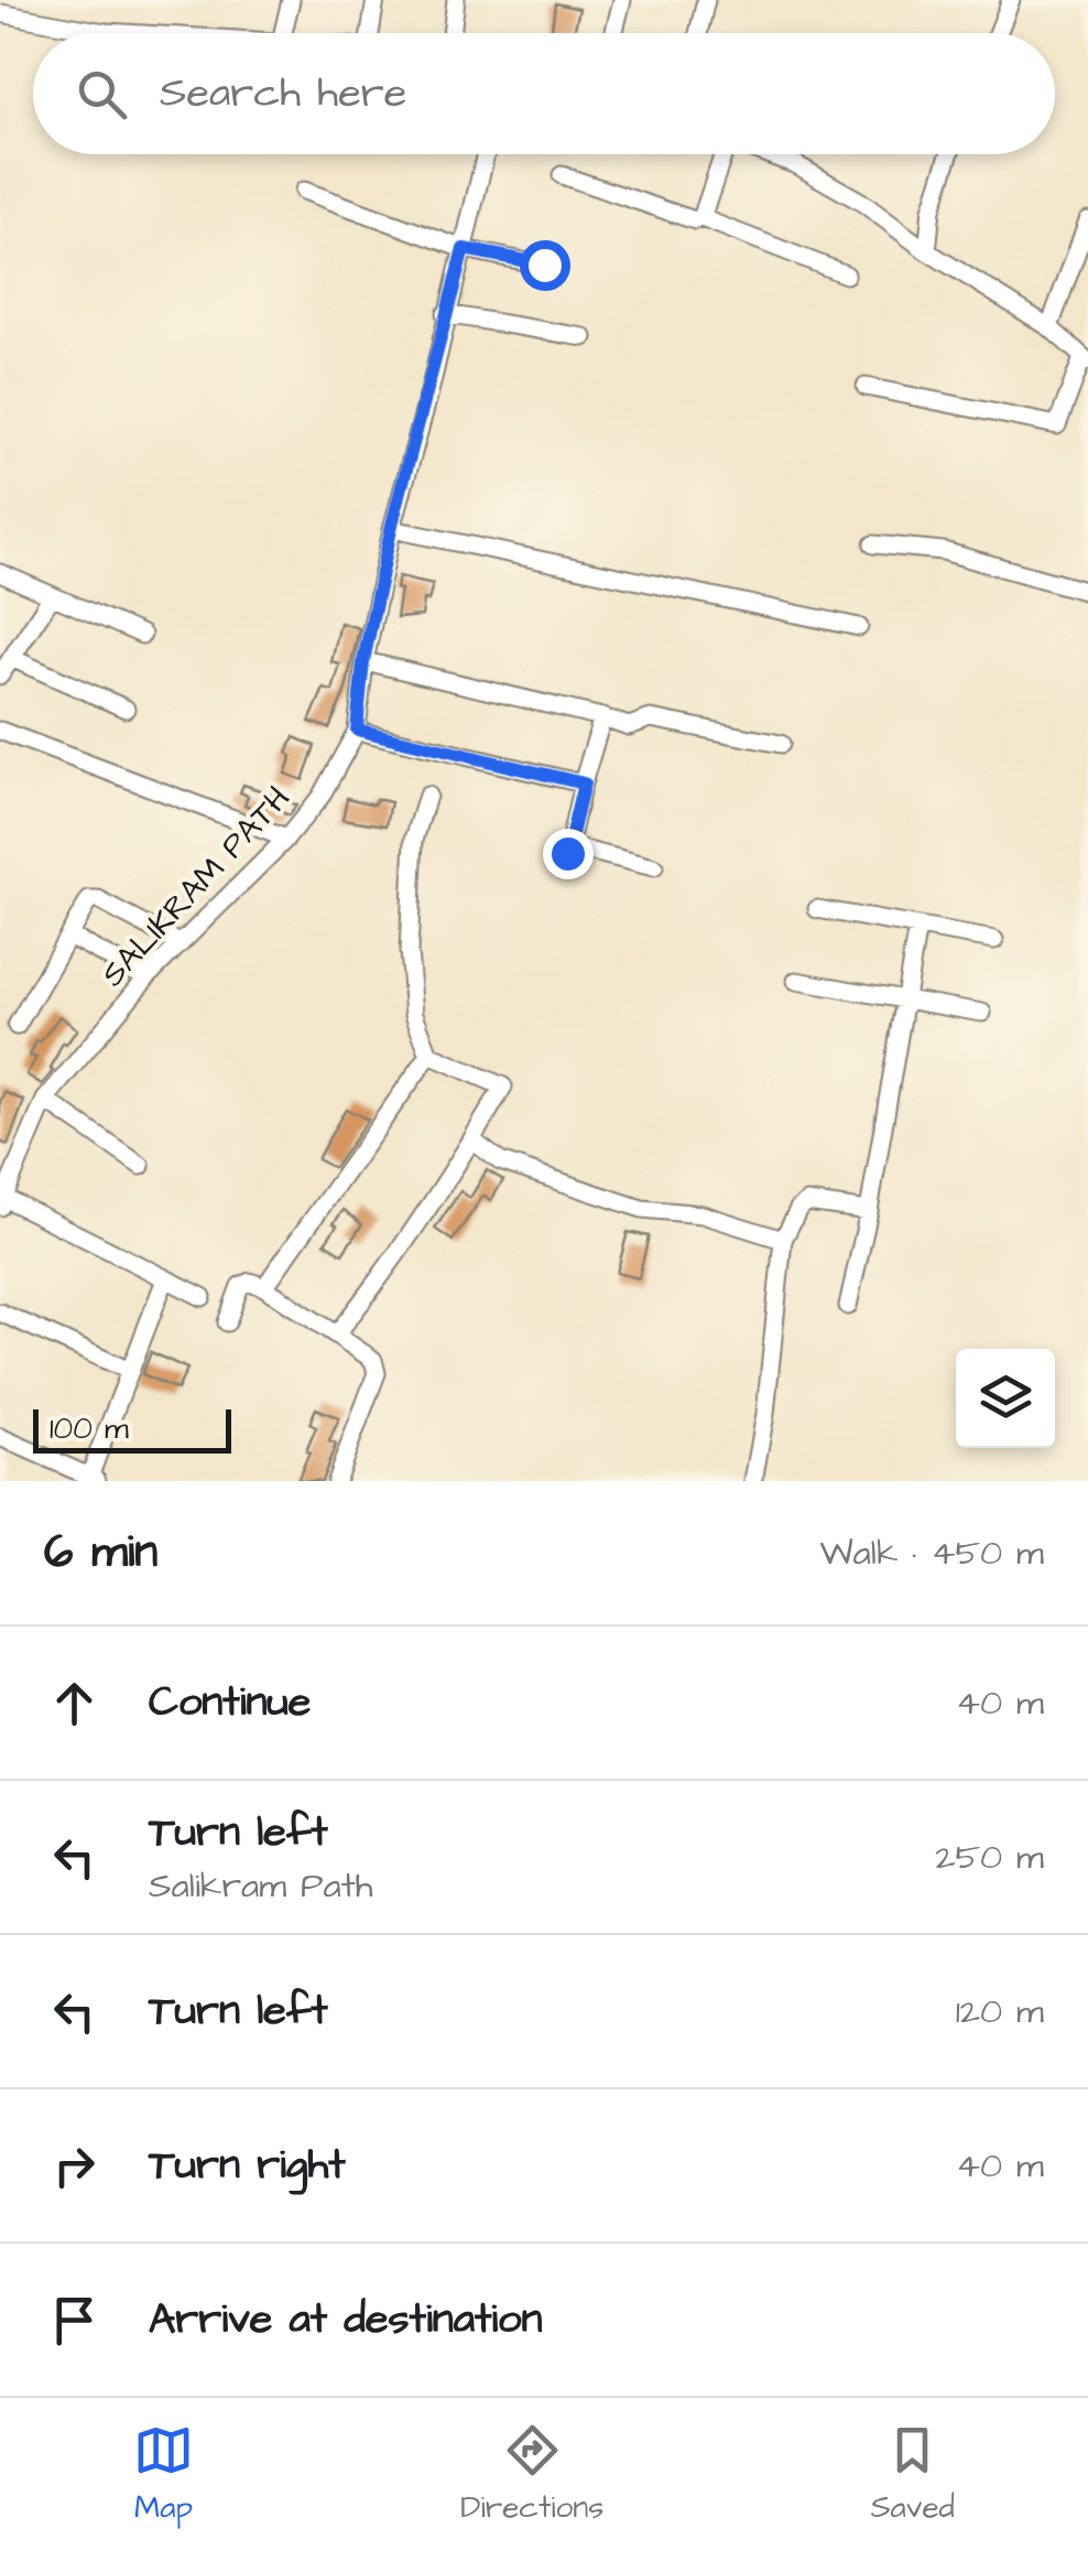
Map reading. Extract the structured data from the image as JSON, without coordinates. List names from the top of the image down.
{
  "streets": {
    "street": ["SALIKRAM PATH"]
  },
  "scale_bar": "100 m",
  "page": {
    "search": "Search here",
    "scale": "100 m",
    "heading": ["6 min", "Walk · 450 m"],
    "list": [
      ["Continue", "40 m"],
      ["Turn left", "Salikram Path", "250 m"],
      ["Turn left", "120 m"],
      ["Turn right", "40 m"],
      "Arrive at destination"
    ],
    "nav": ["Map", "Directions", "Saved"]
  }
}
